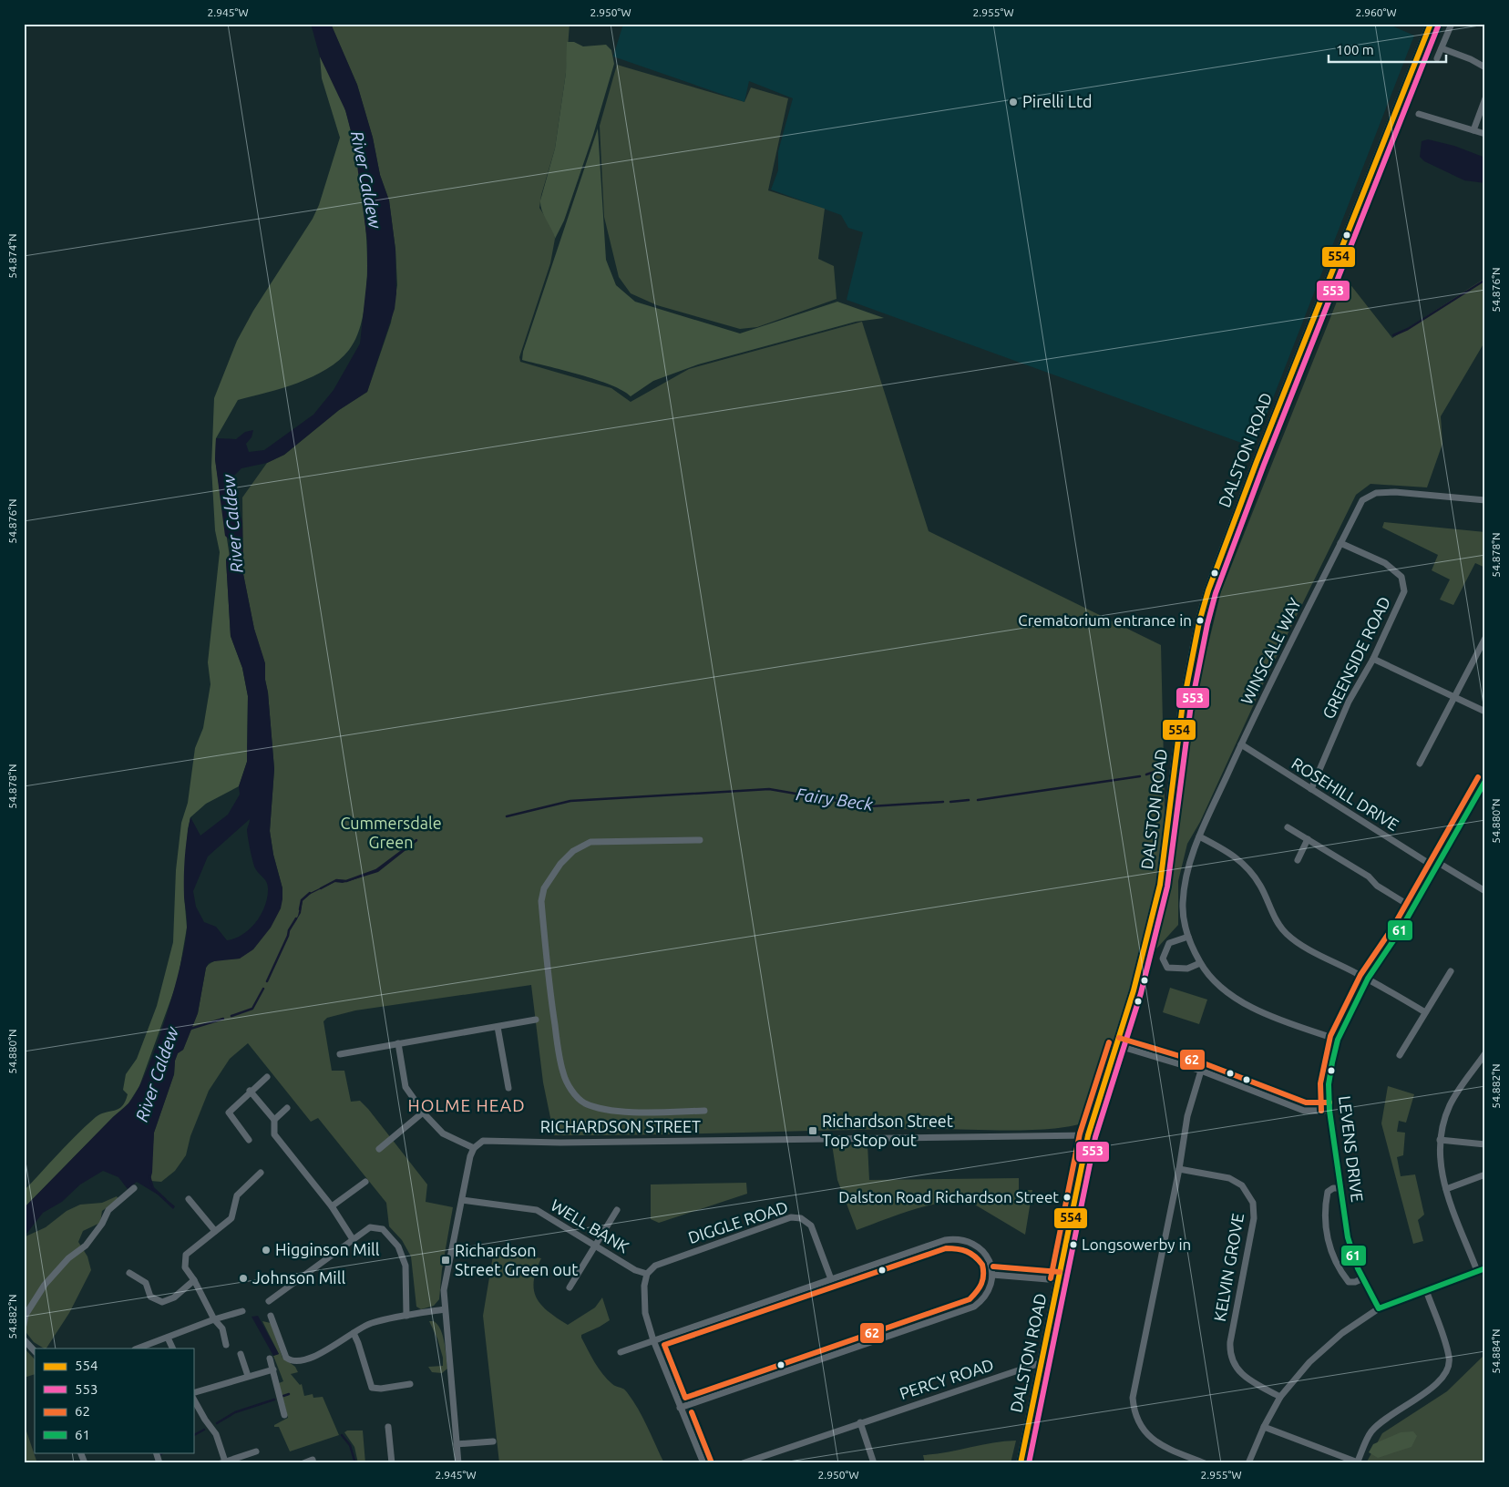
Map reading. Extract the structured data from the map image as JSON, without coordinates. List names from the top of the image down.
{
  "streets": {
    "main road": ["DALSTON ROAD"],
    "street": [
      "WINSCALE WAY",
      "GREENSIDE ROAD",
      "ROSEHILL DRIVE",
      "RICHARDSON STREET",
      "LEVENS DRIVE",
      "DIGGLE ROAD",
      "WELL BANK",
      "KELVIN GROVE",
      "PERCY ROAD"
    ]
  },
  "crossings": [
    ["DALSTON ROAD", "RICHARDSON STREET"],
    ["DALSTON ROAD", "PERCY ROAD"],
    ["WINSCALE WAY", "GREENSIDE ROAD"],
    ["WINSCALE WAY", "ROSEHILL DRIVE"],
    ["WINSCALE WAY", "LEVENS DRIVE"],
    ["GREENSIDE ROAD", "ROSEHILL DRIVE"],
    ["ROSEHILL DRIVE", "LEVENS DRIVE"],
    ["DIGGLE ROAD", "WELL BANK"]
  ],
  "districts": ["HOLME HEAD"],
  "water": ["River Caldew", "Fairy Beck"],
  "parks": ["Cummersdale Green"],
  "places": {
    "other": [
      "Pirelli Ltd",
      "Crematorium entrance in",
      "Dalston Road Richardson Street",
      "Longsowerby in",
      "Higginson Mill",
      "Johnson Mill"
    ],
    "transit": ["Richardson Street Top Stop out", "Richardson Street Green out"]
  },
  "lines": [
    "transit line 554",
    "transit line 553",
    "transit line 62",
    "transit line 61"
  ],
  "legend": [
    "554",
    "553",
    "62",
    "61"
  ],
  "scale_bar": "100 m",
  "coordinates": [
    "2.945°W",
    "2.950°W",
    "2.955°W",
    "2.960°W",
    "54.874°N",
    "54.876°N",
    "54.878°N",
    "54.880°N",
    "54.882°N",
    "54.884°N"
  ]
}
